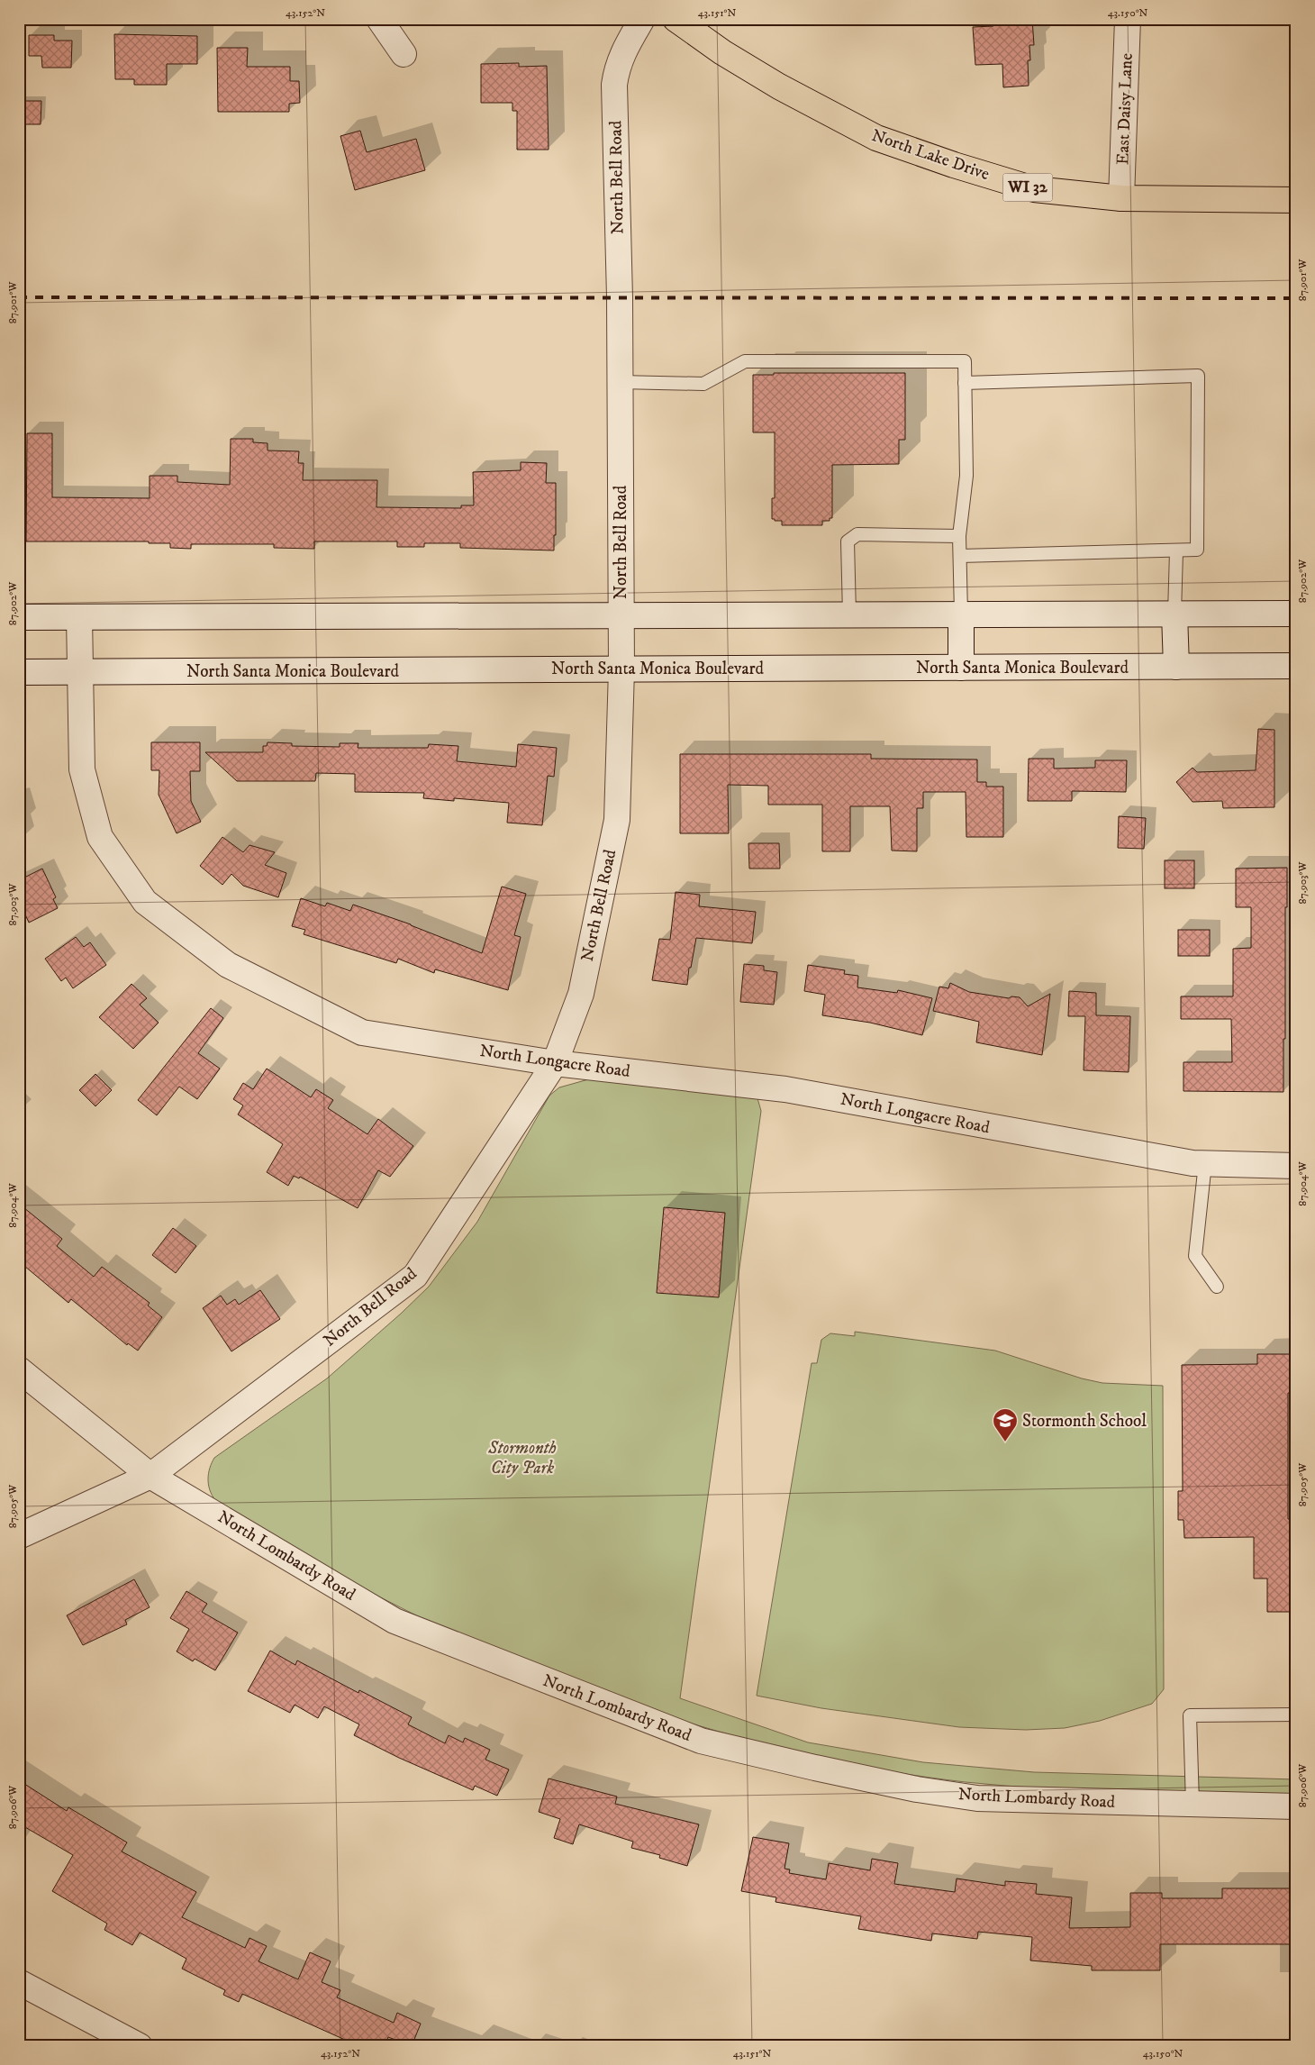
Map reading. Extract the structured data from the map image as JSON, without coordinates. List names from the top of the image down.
{
  "streets": {
    "main road": ["North Lake Drive", "WI 32"],
    "street": [
      "East Daisy Lane",
      "North Bell Road",
      "North Santa Monica Boulevard",
      "North Longacre Road",
      "North Lombardy Road"
    ]
  },
  "crossings": [
    ["East Daisy Lane", "North Lake Drive"],
    ["North Bell Road", "North Santa Monica Boulevard"],
    ["North Bell Road", "North Longacre Road"],
    ["North Bell Road", "North Lombardy Road"],
    ["North Santa Monica Boulevard", "North Longacre Road"]
  ],
  "parks": ["Stormonth City Park"],
  "places": {
    "school or university": ["Stormonth School"]
  },
  "coordinates": [
    "43.152°N",
    "43.151°N",
    "43.150°N",
    "87.901°W",
    "87.902°W",
    "87.903°W",
    "87.904°W",
    "87.905°W",
    "87.906°W"
  ]
}
